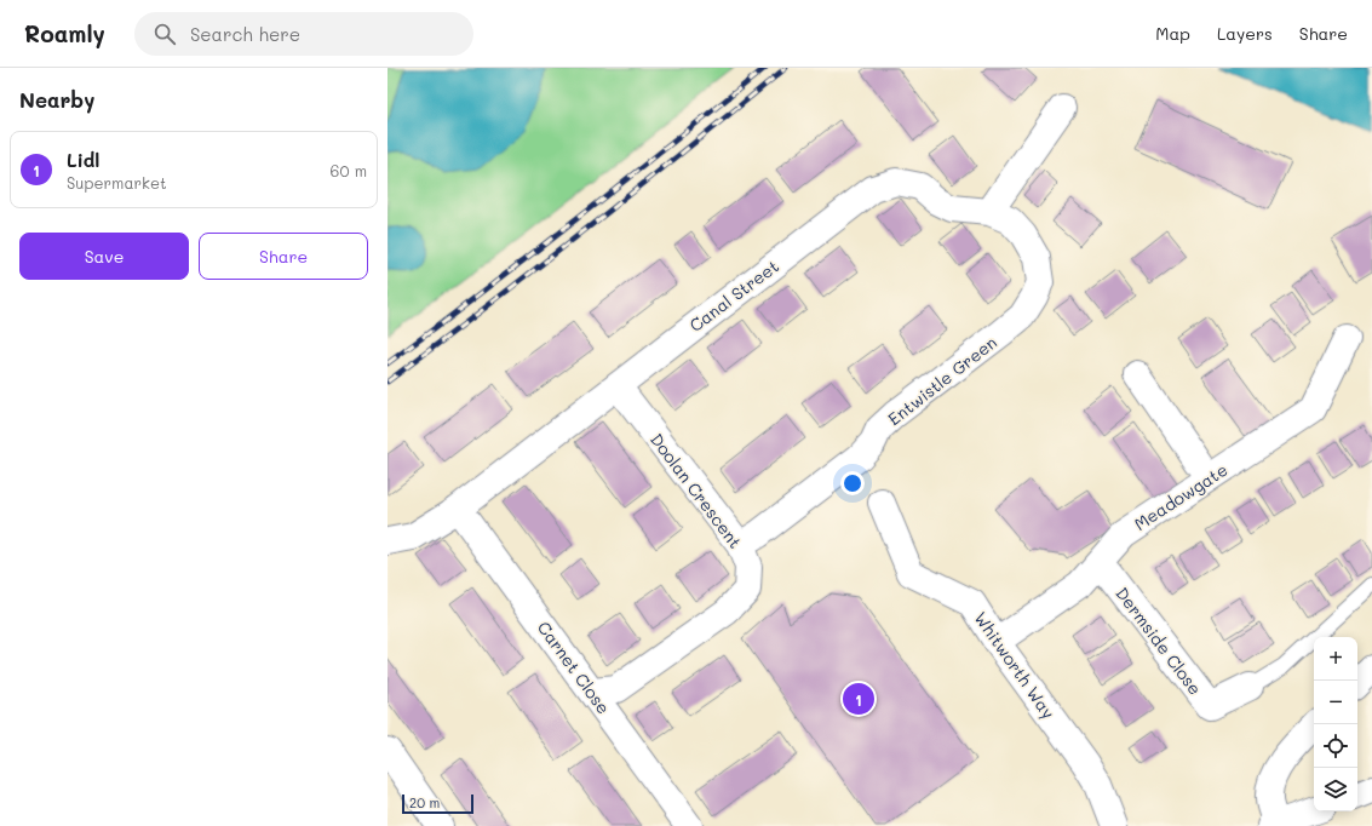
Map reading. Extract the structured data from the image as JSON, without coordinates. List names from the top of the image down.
{
  "streets": {
    "street": [
      "Canal Street",
      "Entwistle Green",
      "Doolan Crescent",
      "Meadowgate",
      "Dermside Close",
      "Whitworth Way",
      "Carnet Close"
    ]
  },
  "crossings": [
    ["Canal Street", "Entwistle Green"],
    ["Canal Street", "Doolan Crescent"],
    ["Canal Street", "Carnet Close"],
    ["Entwistle Green", "Doolan Crescent"],
    ["Doolan Crescent", "Carnet Close"],
    ["Meadowgate", "Dermside Close"],
    ["Meadowgate", "Whitworth Way"]
  ],
  "scale_bar": "20 m",
  "page": {
    "header": "Roamly",
    "search": "Search here",
    "nav": ["Map", "Layers", "Share"],
    "heading": "Nearby",
    "list": [
      {
        "mark": "1",
        "name": "Lidl",
        "note": "Supermarket",
        "value": "60 m"
      }
    ],
    "buttons": ["Save", "Share"],
    "map_buttons": ["+", "−"],
    "pins": "1",
    "scale": "20 m"
  }
}
